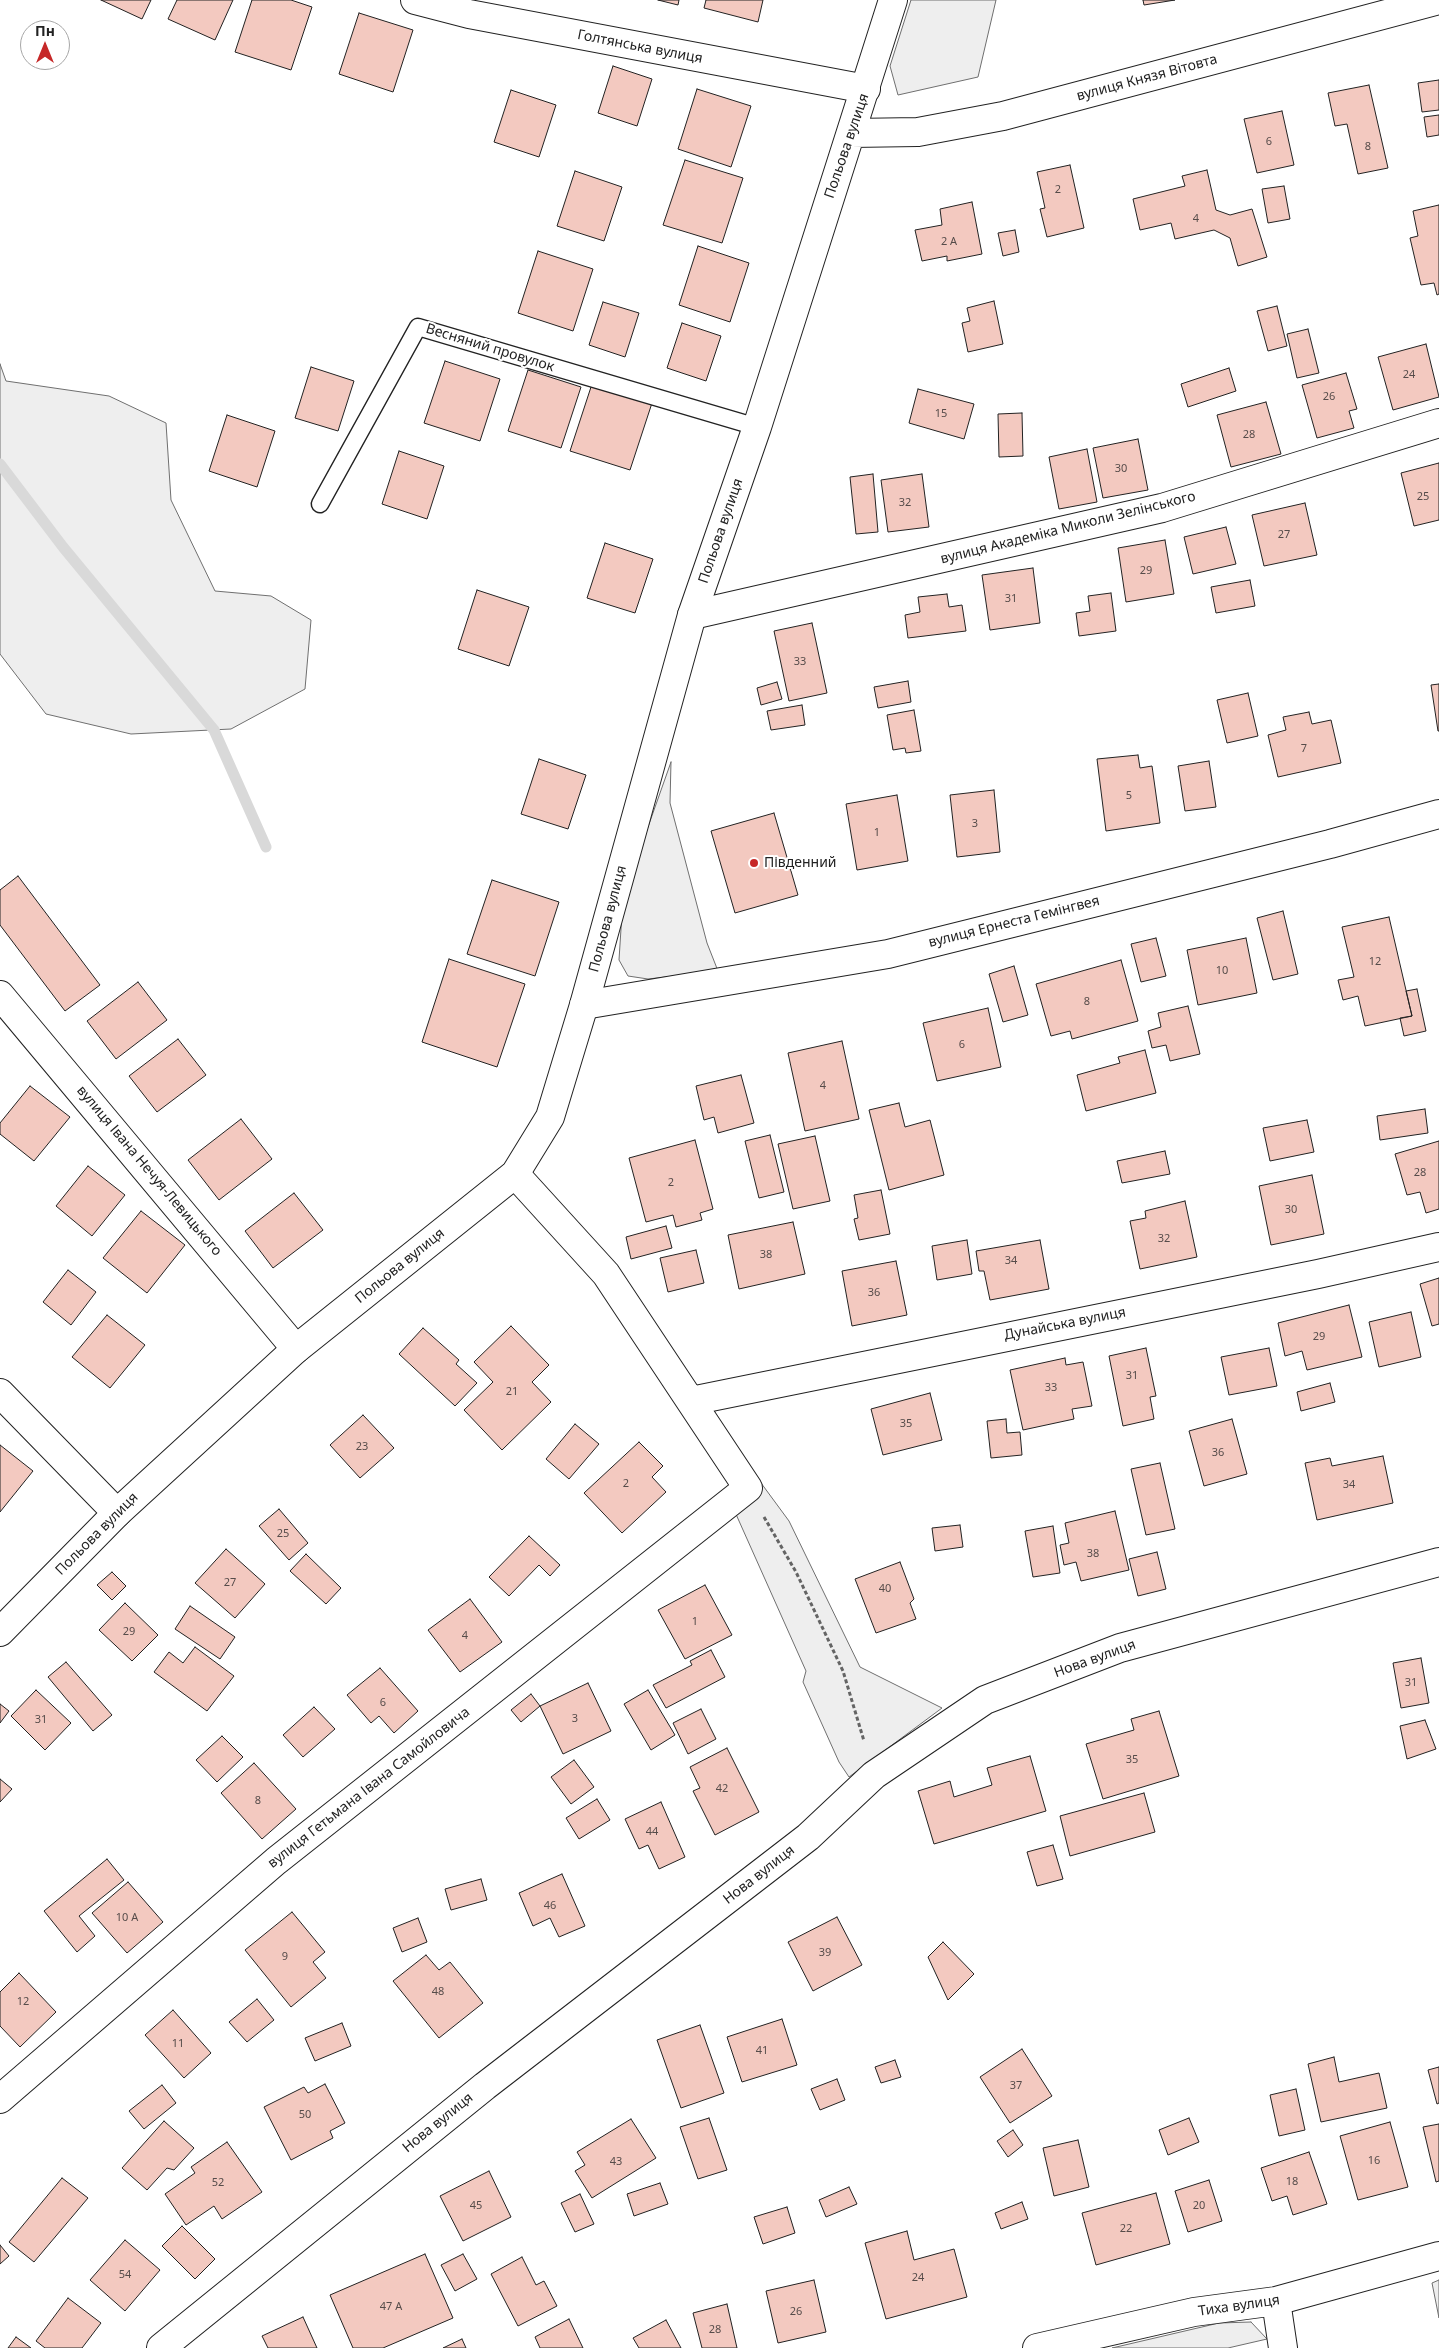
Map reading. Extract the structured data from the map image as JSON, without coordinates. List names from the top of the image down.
{
  "streets": {
    "street": [
      "Голтянська вулиця",
      "вулиця Князя Вітовта",
      "Польова вулиця",
      "вулиця Академіка Миколи Зелінського",
      "вулиця Ернеста Гемінгвея",
      "вулиця Івана Нечуя-Левицького",
      "Дунайська вулиця",
      "Нова вулиця",
      "вулиця Гетьмана Івана Самойловича",
      "Тиха вулиця"
    ],
    "lane": ["Весняний провулок"]
  },
  "crossings": [
    ["Голтянська вулиця", "Польова вулиця"],
    ["вулиця Князя Вітовта", "Польова вулиця"],
    ["Польова вулиця", "Весняний провулок"],
    ["Польова вулиця", "вулиця Академіка Миколи Зелінського"],
    ["Польова вулиця", "вулиця Ернеста Гемінгвея"],
    ["Польова вулиця", "вулиця Івана Нечуя-Левицького"]
  ],
  "places": ["Південний"],
  "house_numbers": [
    "6",
    "8",
    "2",
    "4",
    "2 А",
    "24",
    "26",
    "15",
    "28",
    "30",
    "25",
    "32",
    "27",
    "29",
    "31",
    "33",
    "7",
    "5",
    "3",
    "1",
    "12",
    "10",
    "8",
    "6",
    "4",
    "28",
    "2",
    "30",
    "32",
    "38",
    "34",
    "36",
    "29",
    "31",
    "33",
    "21",
    "35",
    "23",
    "36",
    "2",
    "34",
    "25",
    "38",
    "27",
    "40",
    "1",
    "29",
    "4",
    "31",
    "6",
    "3",
    "31",
    "35",
    "42",
    "8",
    "44",
    "46",
    "10 А",
    "39",
    "9",
    "48",
    "12",
    "11",
    "41",
    "37",
    "50",
    "16",
    "43",
    "18",
    "52",
    "45",
    "20",
    "22",
    "54",
    "24",
    "47 А",
    "26",
    "28"
  ],
  "north": "top"
}
